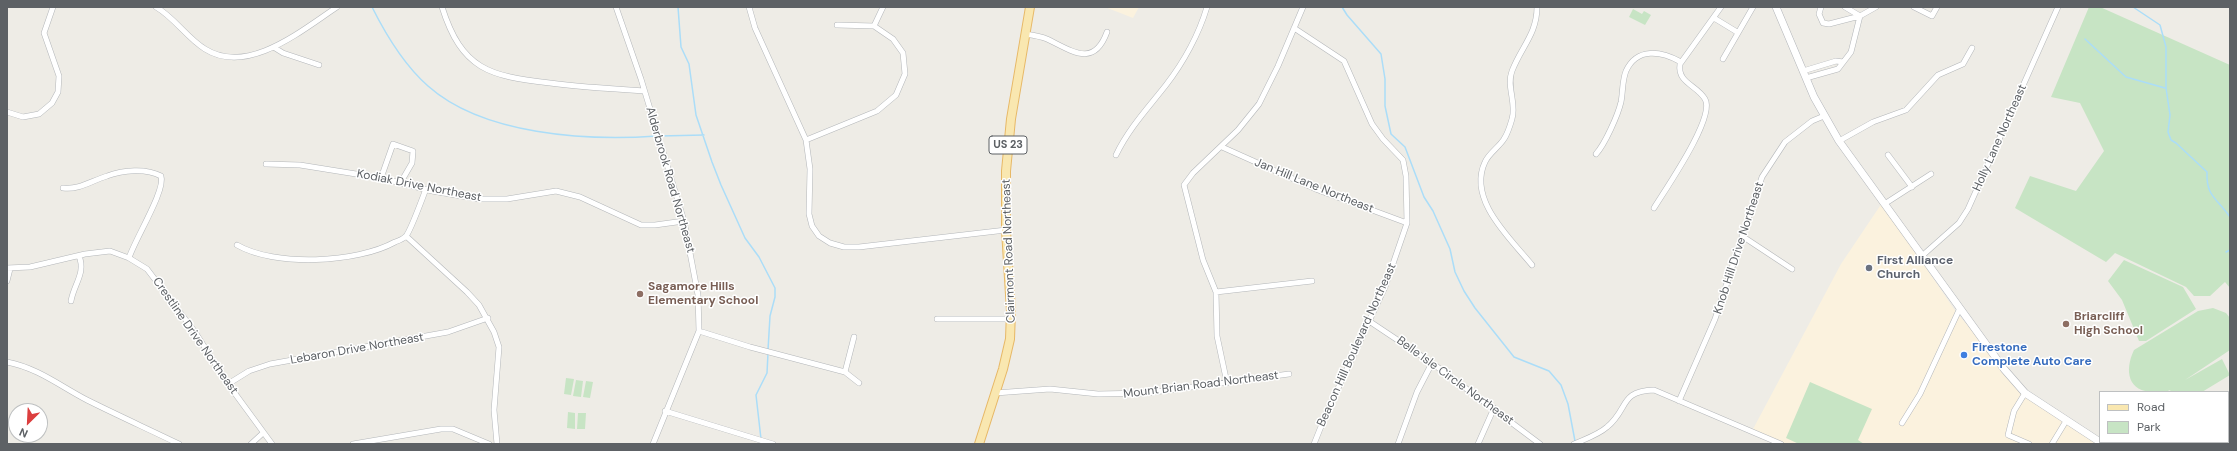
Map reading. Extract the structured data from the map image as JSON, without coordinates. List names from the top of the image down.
{
  "streets": {
    "main road": ["US 23", "Clairmont Road Northeast"],
    "street": [
      "Holly Lane Northeast",
      "Alderbrook Road Northeast",
      "Kodiak Drive Northeast",
      "Jan Hill Lane Northeast",
      "Knob Hill Drive Northeast",
      "Crestline Drive Northeast",
      "Beacon Hill Boulevard Northeast",
      "Lebaron Drive Northeast",
      "Belle Isle Circle Northeast",
      "Mount Brian Road Northeast"
    ]
  },
  "crossings": [
    ["Alderbrook Road Northeast", "Kodiak Drive Northeast"],
    ["Jan Hill Lane Northeast", "Beacon Hill Boulevard Northeast"],
    ["Clairmont Road Northeast", "Mount Brian Road Northeast"],
    ["Crestline Drive Northeast", "Lebaron Drive Northeast"],
    ["Beacon Hill Boulevard Northeast", "Belle Isle Circle Northeast"]
  ],
  "places": [
    "First Alliance Church",
    "Sagamore Hills Elementary School",
    "Briarcliff High School",
    "Firestone Complete Auto Care"
  ],
  "legend": ["Road", "Park"],
  "north": "bottom left"
}
